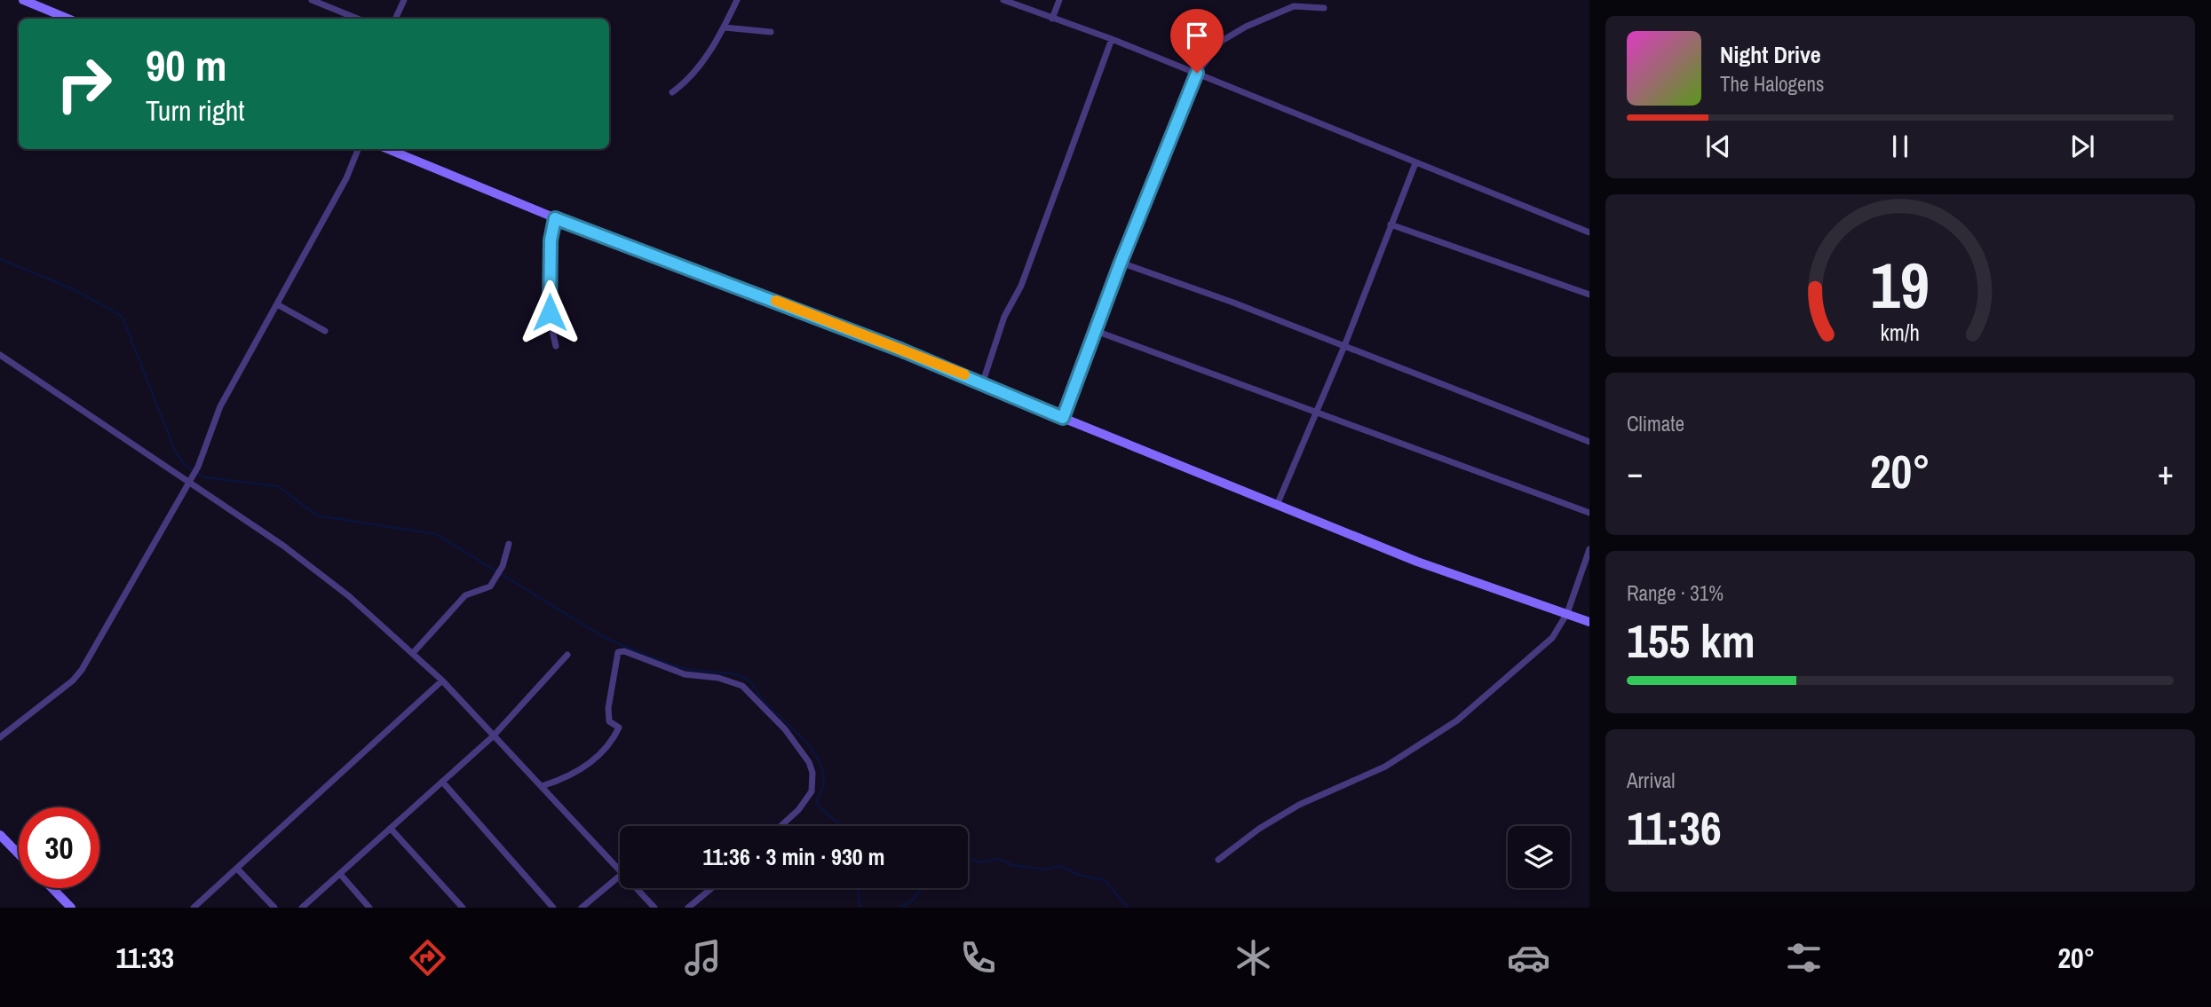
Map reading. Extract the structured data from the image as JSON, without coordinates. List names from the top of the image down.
{
  "page": {
    "turn": ["90 m", "Turn right"],
    "song": ["Night Drive", "The Halogens"],
    "tile": [
      "Climate",
      ["Range · 31%", "155 km"],
      ["Arrival", "11:36"]
    ],
    "heat": ["−", "20°", "+"],
    "limit": "30",
    "trip": "11:36 · 3 min · 930 m",
    "tabs": ["11:33", "20°"],
    "gauge": ["19", "km/h"]
  }
}
